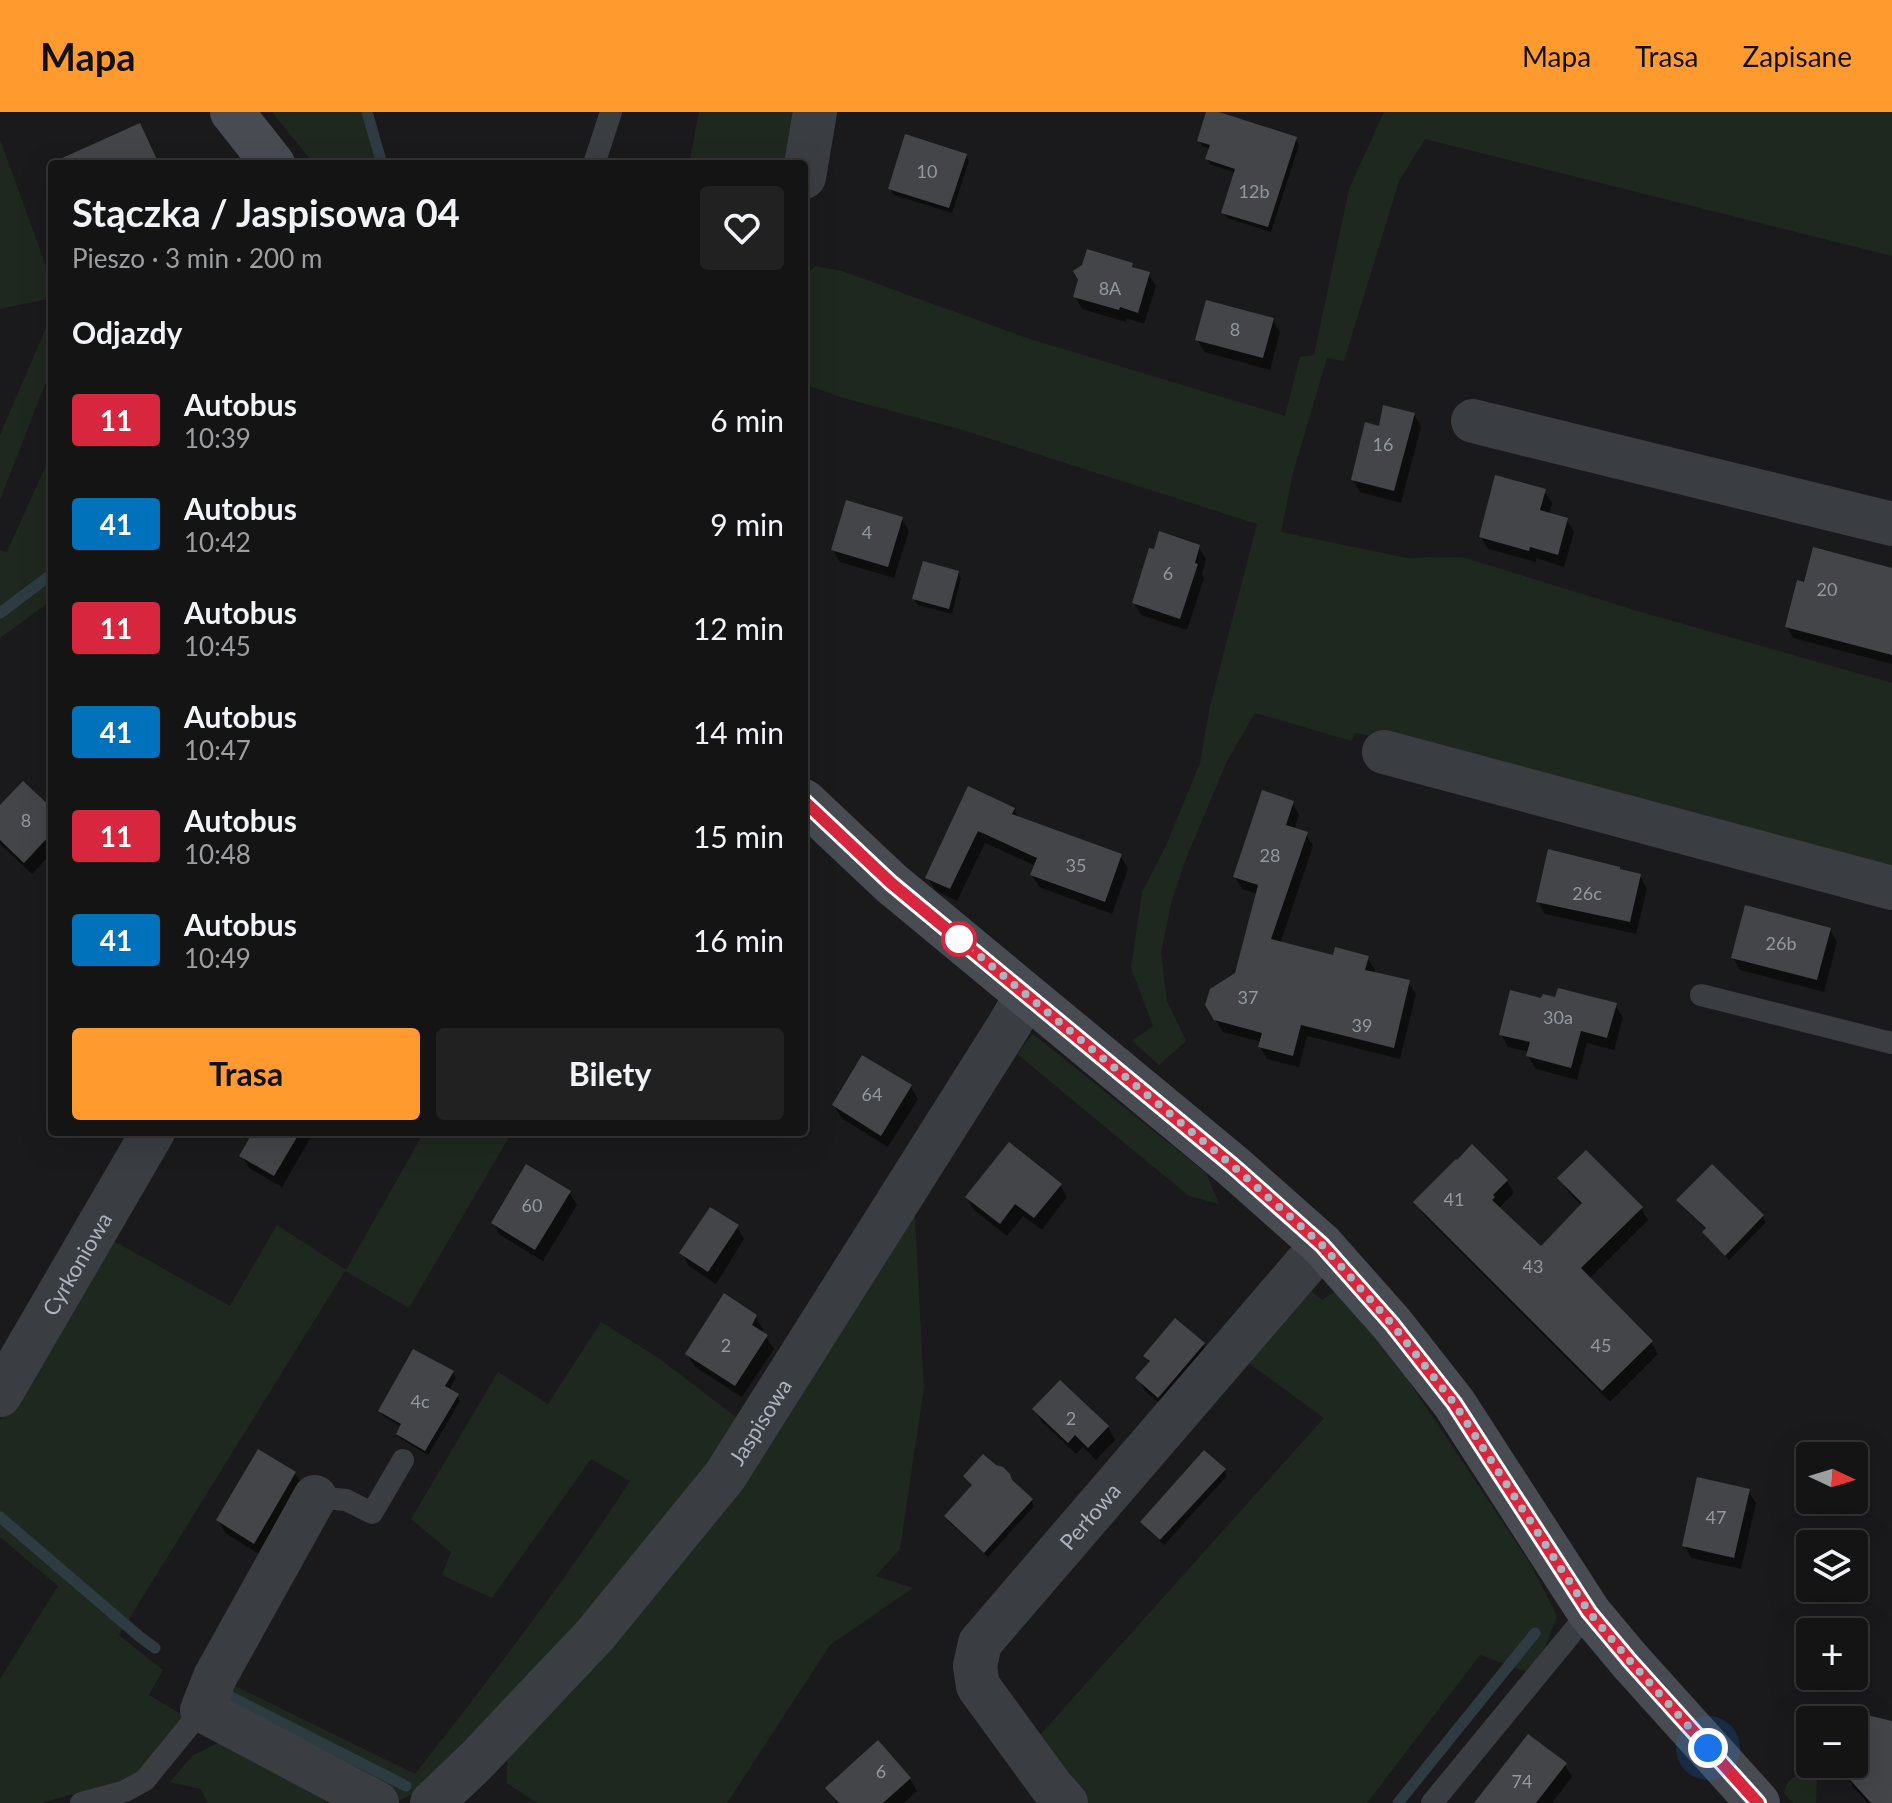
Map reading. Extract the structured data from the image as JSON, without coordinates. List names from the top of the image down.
{
  "streets": {
    "street": ["Cyrkoniowa", "Jaspisowa", "Perłowa"]
  },
  "lines": ["bus line 11"],
  "house_numbers": [
    "10",
    "12b",
    "8A",
    "8",
    "16",
    "4",
    "6",
    "20",
    "8",
    "28",
    "35",
    "26c",
    "26b",
    "37",
    "30a",
    "39",
    "64",
    "41",
    "60",
    "43",
    "2",
    "45",
    "4c",
    "2",
    "47",
    "6",
    "74"
  ],
  "north": "right",
  "page": {
    "header": "Mapa",
    "nav": ["Mapa", "Trasa", "Zapisane"],
    "heading": [
      ["Stączka / Jaspisowa 04", "Pieszo · 3 min · 200 m"],
      "Odjazdy"
    ],
    "list": [
      {
        "mark": "11",
        "name": "Autobus",
        "note": "10:39",
        "value": "6 min"
      },
      {
        "mark": "41",
        "name": "Autobus",
        "note": "10:42",
        "value": "9 min"
      },
      {
        "mark": "11",
        "name": "Autobus",
        "note": "10:45",
        "value": "12 min"
      },
      {
        "mark": "41",
        "name": "Autobus",
        "note": "10:47",
        "value": "14 min"
      },
      {
        "mark": "11",
        "name": "Autobus",
        "note": "10:48",
        "value": "15 min"
      },
      {
        "mark": "41",
        "name": "Autobus",
        "note": "10:49",
        "value": "16 min"
      }
    ],
    "buttons": ["Trasa", "Bilety"],
    "map_buttons": ["+", "−"]
  }
}
